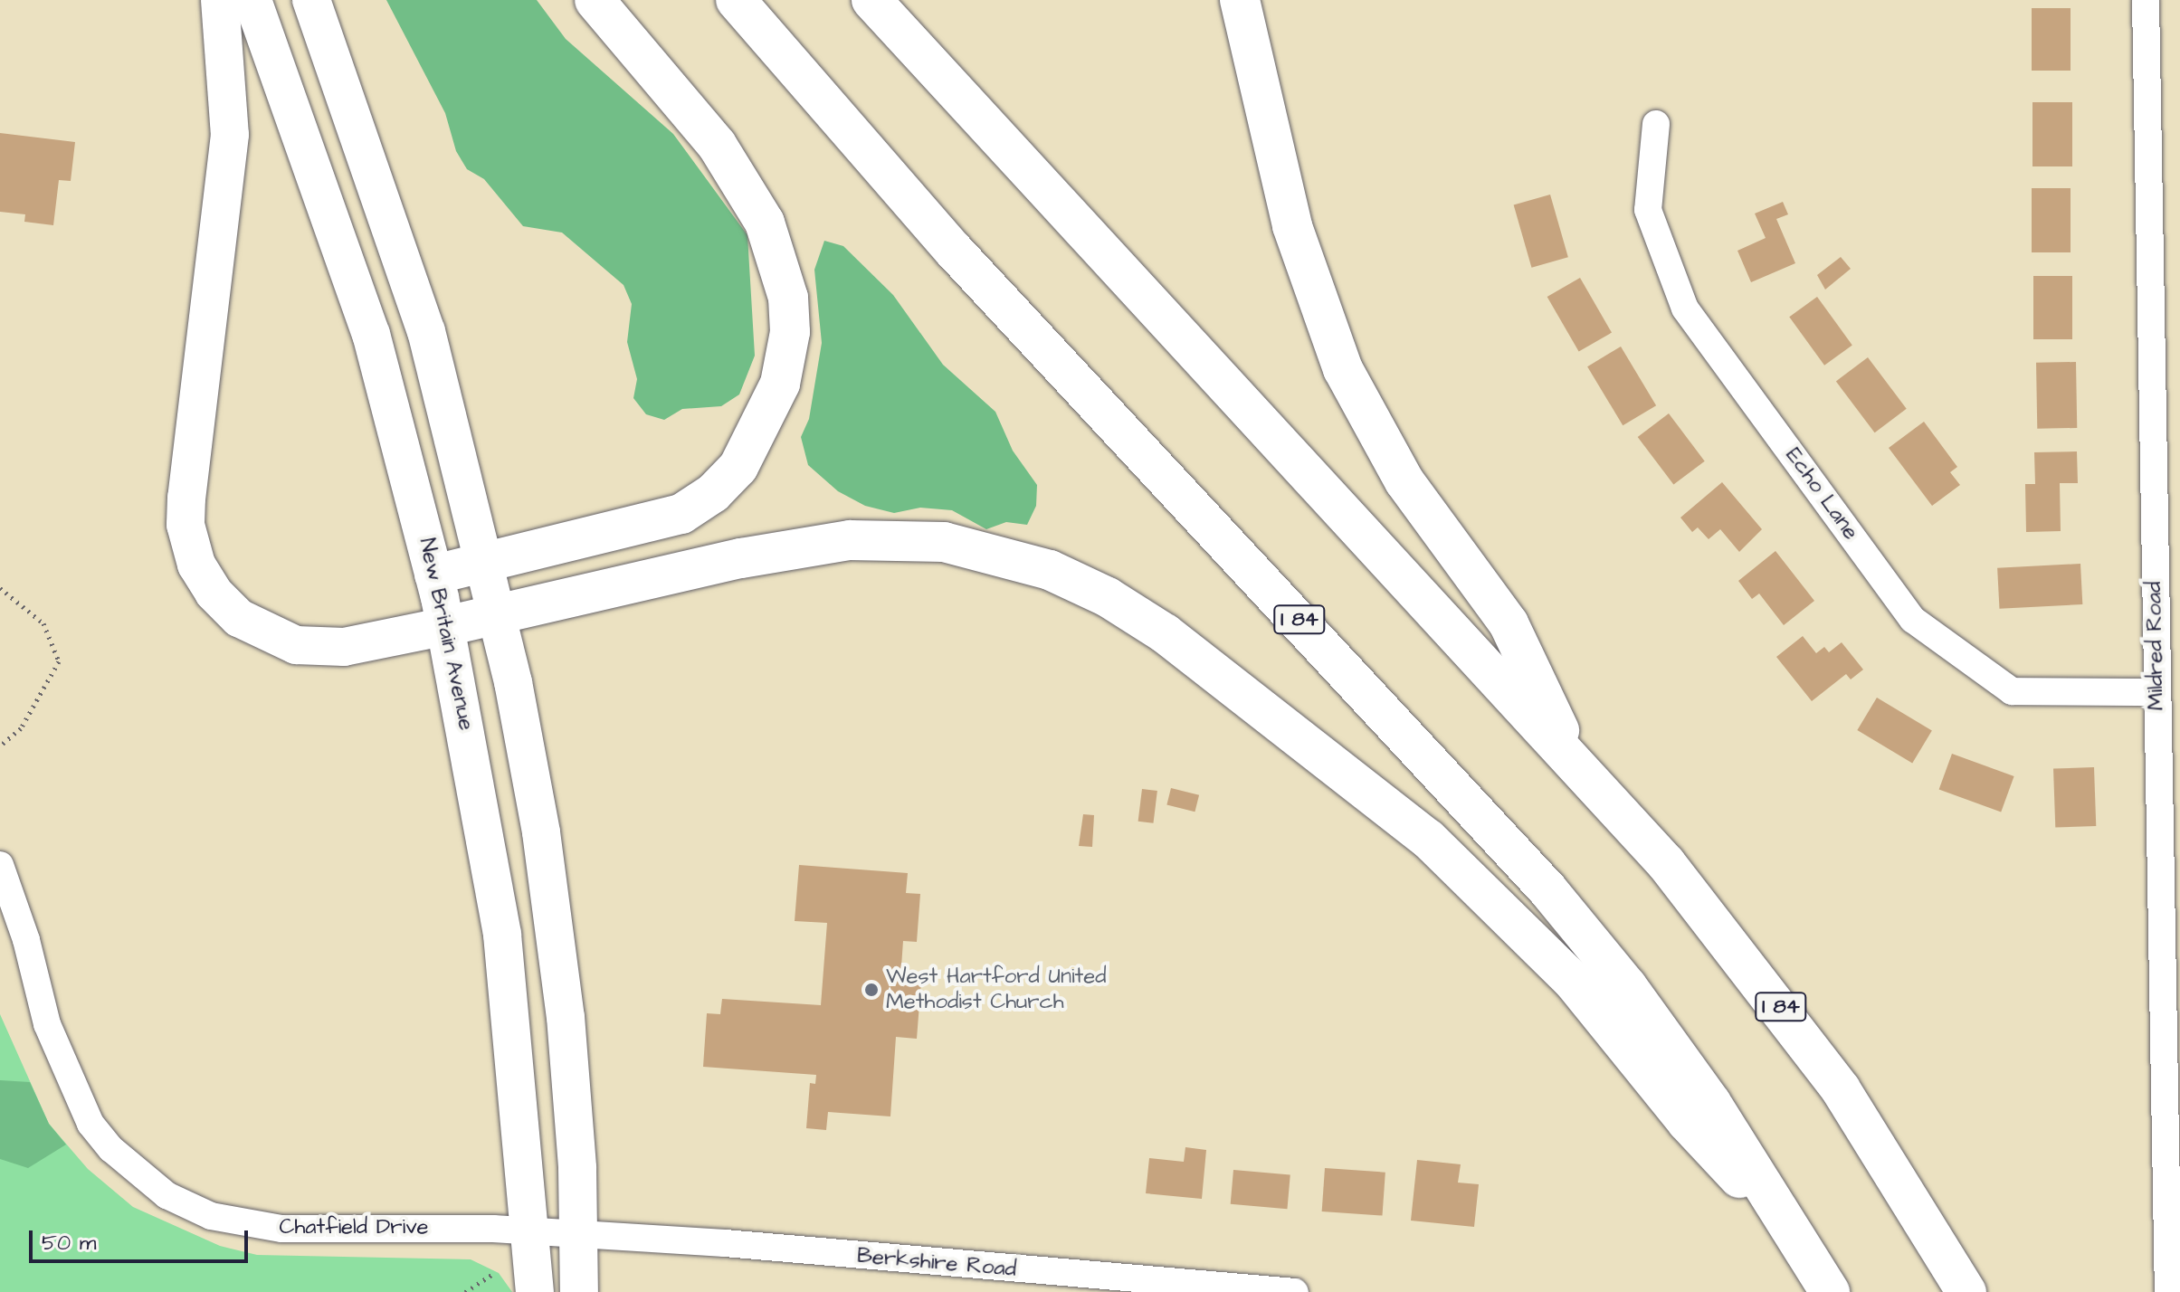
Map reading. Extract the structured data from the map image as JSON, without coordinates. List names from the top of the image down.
{
  "streets": {
    "highway": ["I 84"],
    "main road": ["New Britain Avenue"],
    "street": [
      "Echo Lane",
      "Mildred Road",
      "Chatfield Drive",
      "Berkshire Road"
    ]
  },
  "crossings": [
    ["Echo Lane", "Mildred Road"],
    ["New Britain Avenue", "Chatfield Drive"],
    ["Chatfield Drive", "Berkshire Road"]
  ],
  "places": ["West Hartford United Methodist Church"],
  "scale_bar": "50 m"
}
